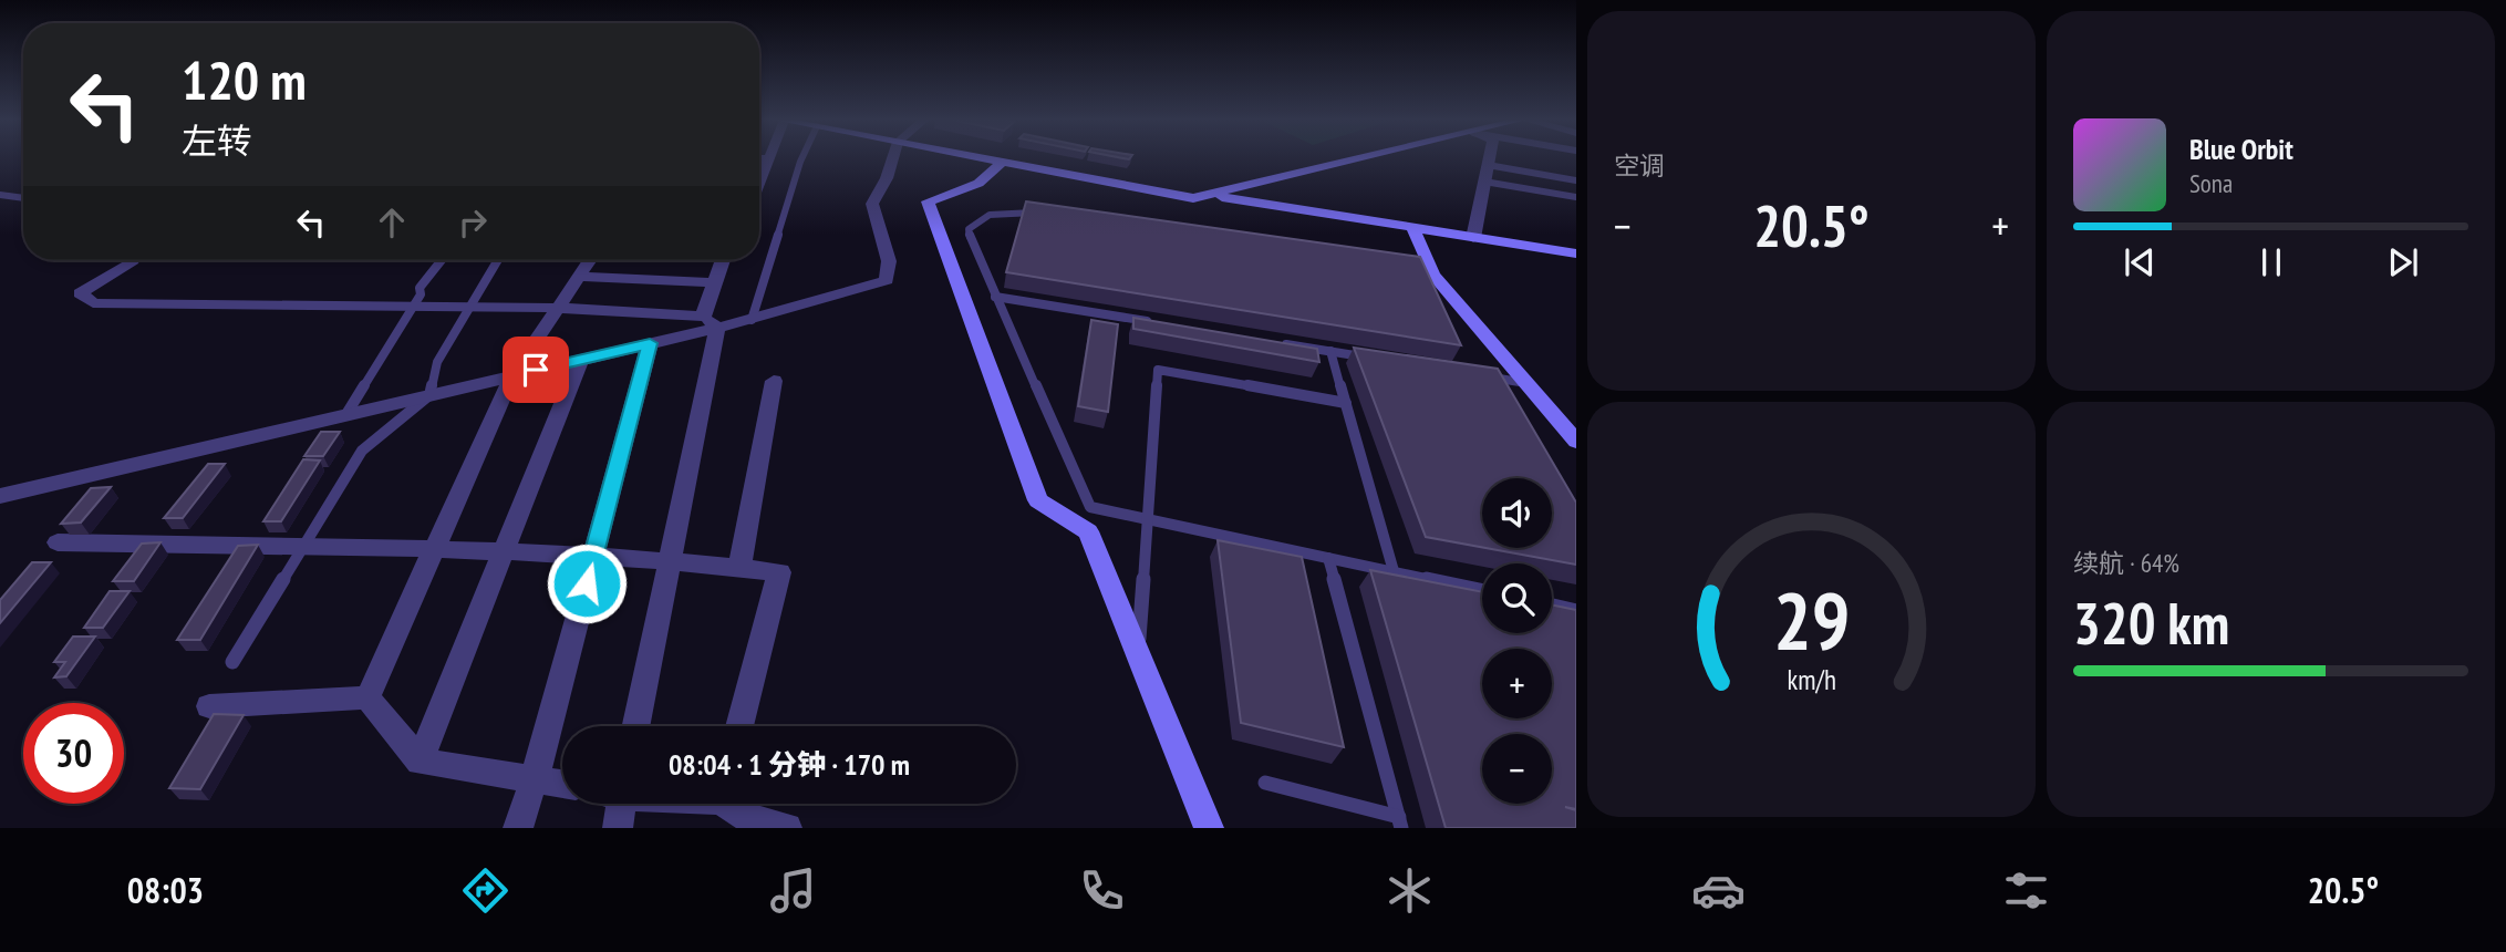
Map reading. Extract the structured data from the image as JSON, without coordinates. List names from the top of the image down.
{
  "page": {
    "tile": [
      "空调",
      ["续航 · 64%", "320 km"]
    ],
    "turn": ["120 m", "左转"],
    "song": ["Blue Orbit", "Sona"],
    "heat": ["−", "20.5°", "+"],
    "map_buttons": ["+", "−"],
    "limit": "30",
    "trip": "08:04 · 1 分钟 · 170 m",
    "tabs": ["08:03", "20.5°"],
    "gauge": ["29", "km/h"]
  }
}
